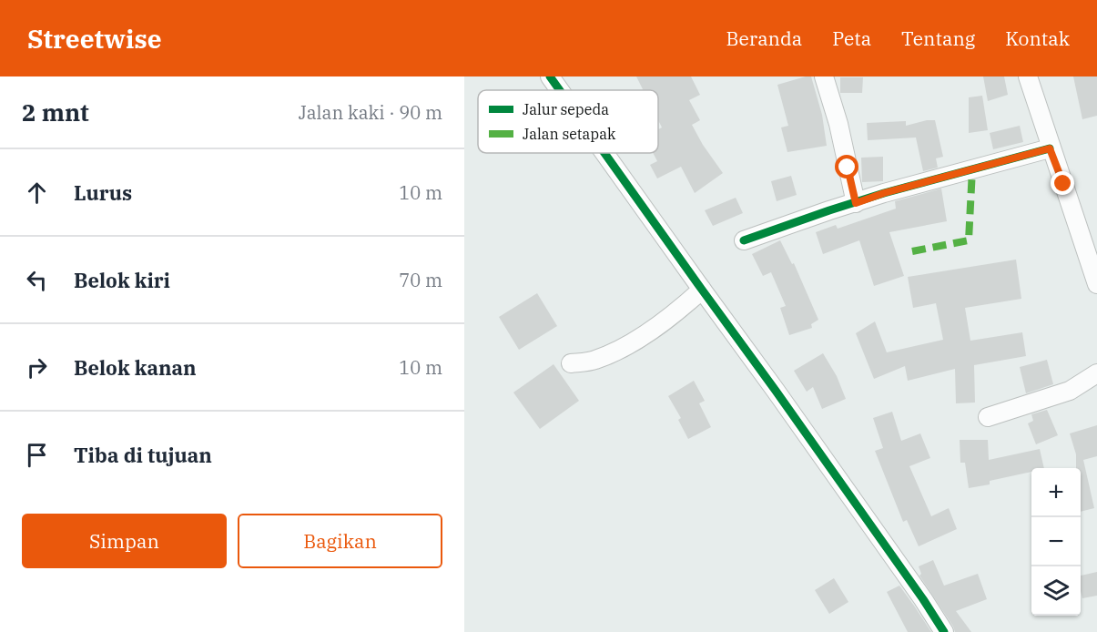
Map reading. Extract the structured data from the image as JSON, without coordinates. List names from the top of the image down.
{
  "legend": ["Jalur sepeda", "Jalan setapak"],
  "page": {
    "header": "Streetwise",
    "nav": [
      "Beranda",
      "Peta",
      "Tentang",
      "Kontak"
    ],
    "heading": ["2 mnt", "Jalan kaki · 90 m"],
    "list": [
      ["Lurus", "10 m"],
      ["Belok kiri", "70 m"],
      ["Belok kanan", "10 m"],
      "Tiba di tujuan"
    ],
    "map_buttons": ["+", "−"],
    "buttons": ["Simpan", "Bagikan"]
  }
}
